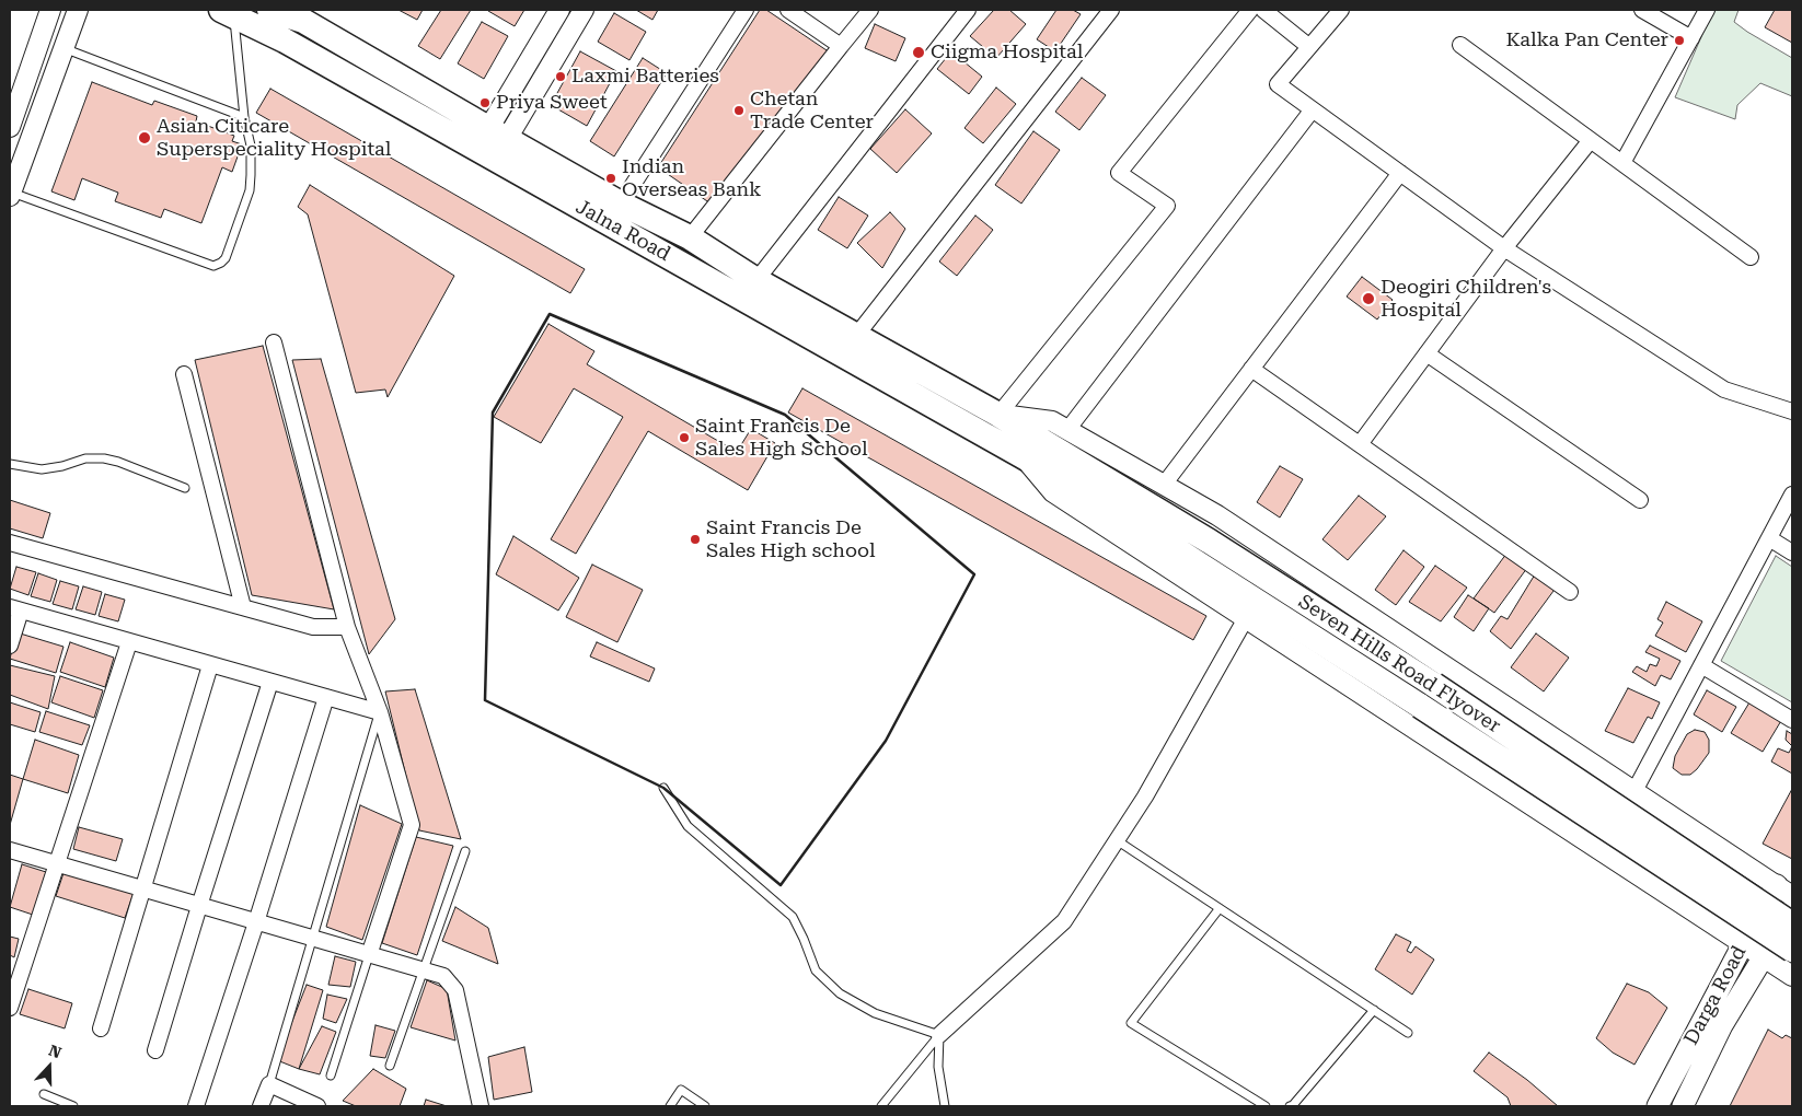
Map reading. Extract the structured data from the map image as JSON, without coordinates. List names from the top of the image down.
{
  "streets": {
    "highway": ["Jalna Road", "Seven Hills Road Flyover"],
    "main road": ["Darga Road"]
  },
  "crossings": [
    ["Jalna Road", "Seven Hills Road Flyover"]
  ],
  "places": [
    "Kalka Pan Center",
    "Ciigma Hospital",
    "Laxmi Batteries",
    "Priya Sweet",
    "Chetan Trade Center",
    "Asian Citicare Superspeciality Hospital",
    "Indian Overseas Bank",
    "Deogiri Children's Hospital",
    "Saint Francis De Sales High School",
    "Saint Francis De Sales High school"
  ],
  "north": "top"
}
